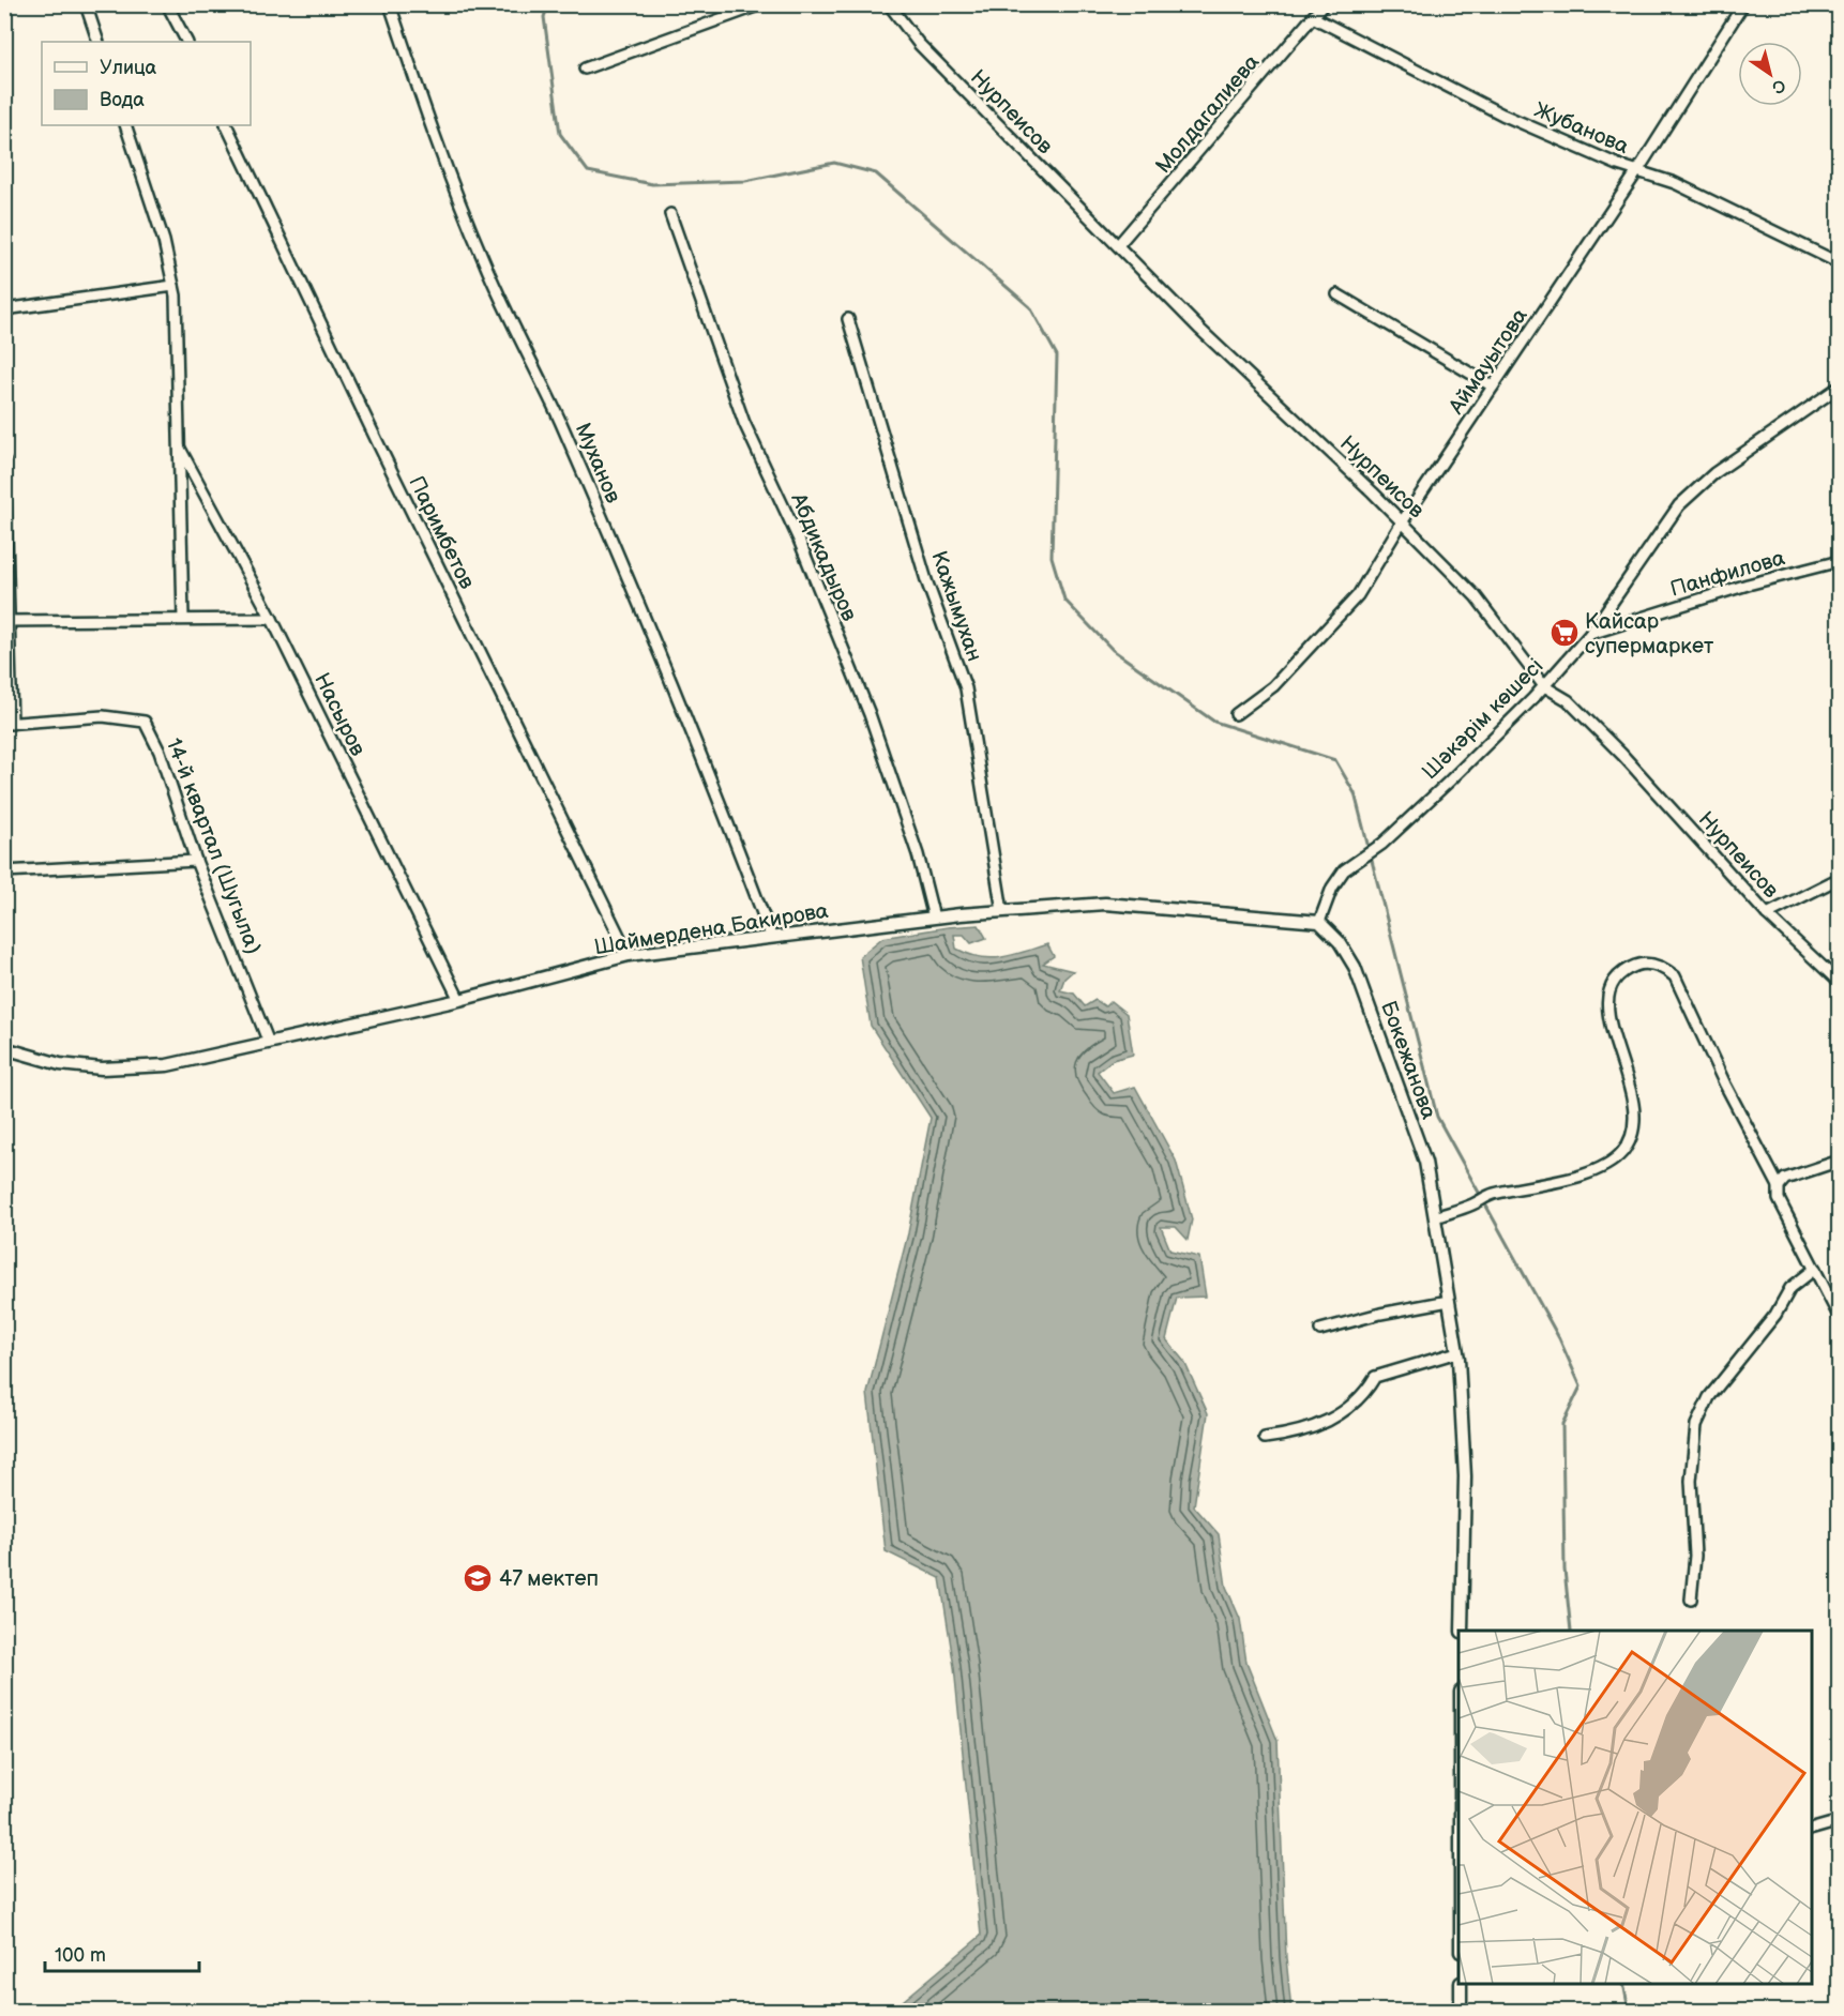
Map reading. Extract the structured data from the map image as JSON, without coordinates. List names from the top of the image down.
{
  "streets": {
    "street": [
      "Нурпеисов",
      "Молдагалиева",
      "Жубанова",
      "Аймауытова",
      "Муханов",
      "Паримбетов",
      "Абдикадыров",
      "Панфилова",
      "Кажымухан",
      "Насыров",
      "Шәкәрім көшесі",
      "14-й квартал (Шугыла)",
      "Шаймердена Бакирова",
      "Бокежанова"
    ]
  },
  "crossings": [
    ["Нурпеисов", "Молдагалиева"],
    ["Нурпеисов", "Аймауытова"],
    ["Нурпеисов", "Шәкәрім көшесі"],
    ["Молдагалиева", "Жубанова"],
    ["Жубанова", "Аймауытова"],
    ["Муханов", "Шаймердена Бакирова"],
    ["Паримбетов", "Шаймердена Бакирова"],
    ["Абдикадыров", "Шаймердена Бакирова"],
    ["Панфилова", "Шәкәрім көшесі"],
    ["Кажымухан", "Шаймердена Бакирова"],
    ["Насыров", "Шаймердена Бакирова"],
    ["Шәкәрім көшесі", "Шаймердена Бакирова"],
    ["Шәкәрім көшесі", "Бокежанова"],
    ["14-й квартал (Шугыла)", "Шаймердена Бакирова"],
    ["Шаймердена Бакирова", "Бокежанова"]
  ],
  "places": {
    "supermarket": ["Кайсар супермаркет"],
    "school or university": ["47 мектеп"]
  },
  "legend": ["Улица", "Вода"],
  "scale_bar": "100 m",
  "north": "bottom right"
}
